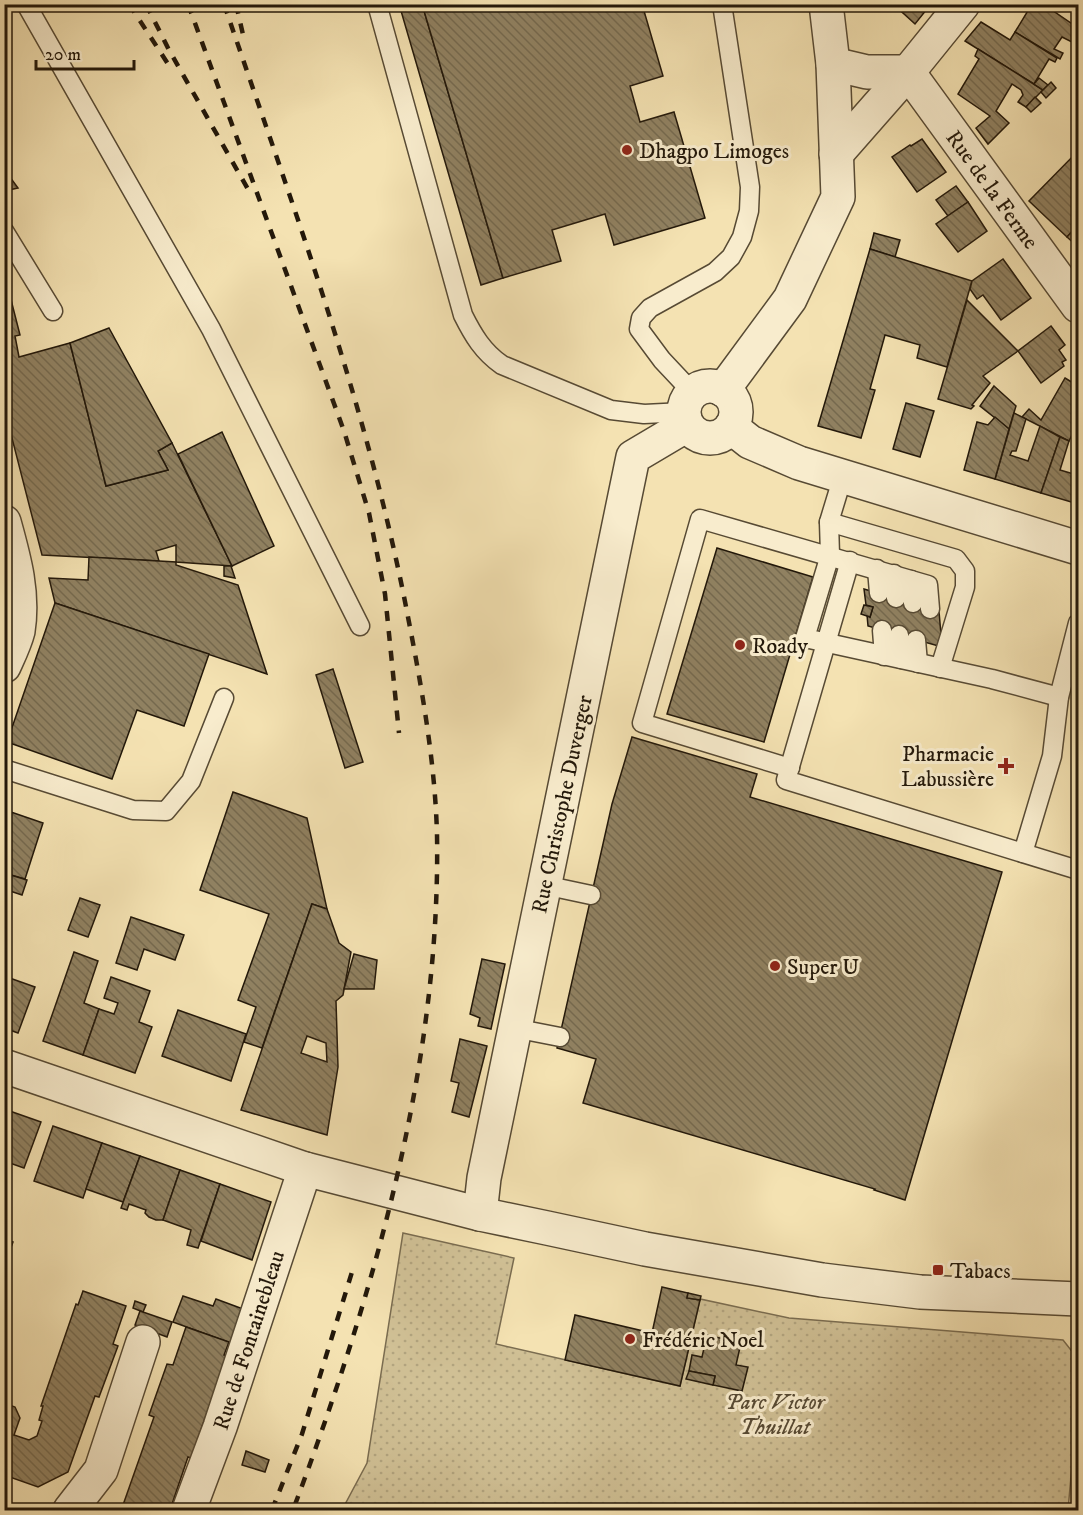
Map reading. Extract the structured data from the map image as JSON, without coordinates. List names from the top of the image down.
{
  "streets": {
    "street": ["Rue de la Ferme", "Rue Christophe Duverger", "Rue de Fontainebleau"]
  },
  "parks": ["Parc Victor Thuillat"],
  "places": {
    "other": [
      "Dhagpo Limoges",
      "Roady",
      "Super U",
      "Frédéric Noel"
    ],
    "health": ["Pharmacie Labussière"],
    "transit": ["Tabacs"]
  },
  "scale_bar": "20 m"
}
